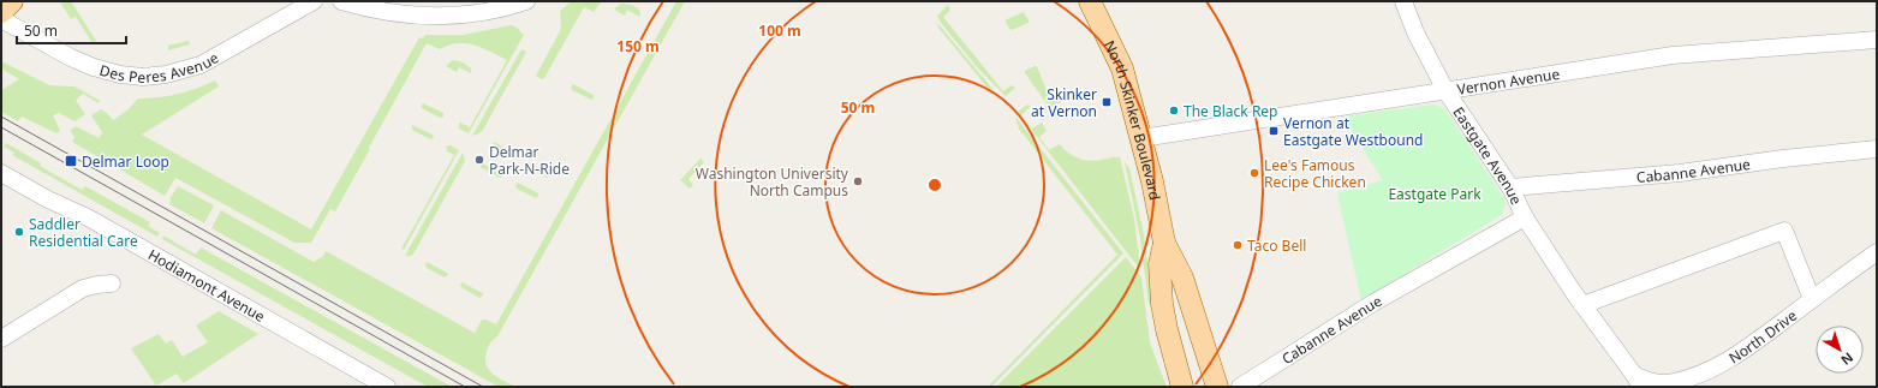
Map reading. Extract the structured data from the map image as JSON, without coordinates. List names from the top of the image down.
{
  "streets": {
    "main road": ["North Skinker Boulevard"],
    "street": [
      "Des Peres Avenue",
      "Vernon Avenue",
      "Eastgate Avenue",
      "Cabanne Avenue",
      "Hodiamont Avenue",
      "North Drive"
    ]
  },
  "crossings": [
    ["Vernon Avenue", "North Skinker Boulevard"],
    ["Vernon Avenue", "Eastgate Avenue"],
    ["Eastgate Avenue", "Cabanne Avenue"],
    ["Eastgate Avenue", "North Drive"]
  ],
  "parks": ["Eastgate Park"],
  "places": {
    "transit": ["Skinker at Vernon", "Vernon at Eastgate Westbound", "Delmar Loop"],
    "other": [
      "The Black Rep",
      "Delmar Park-N-Ride",
      "Lee's Famous Recipe Chicken",
      "Washington University North Campus",
      "Saddler Residential Care",
      "Taco Bell"
    ]
  },
  "scale_bar": "50 m",
  "north": "bottom right",
  "rings": ["100 m", "150 m", "50 m"]
}
